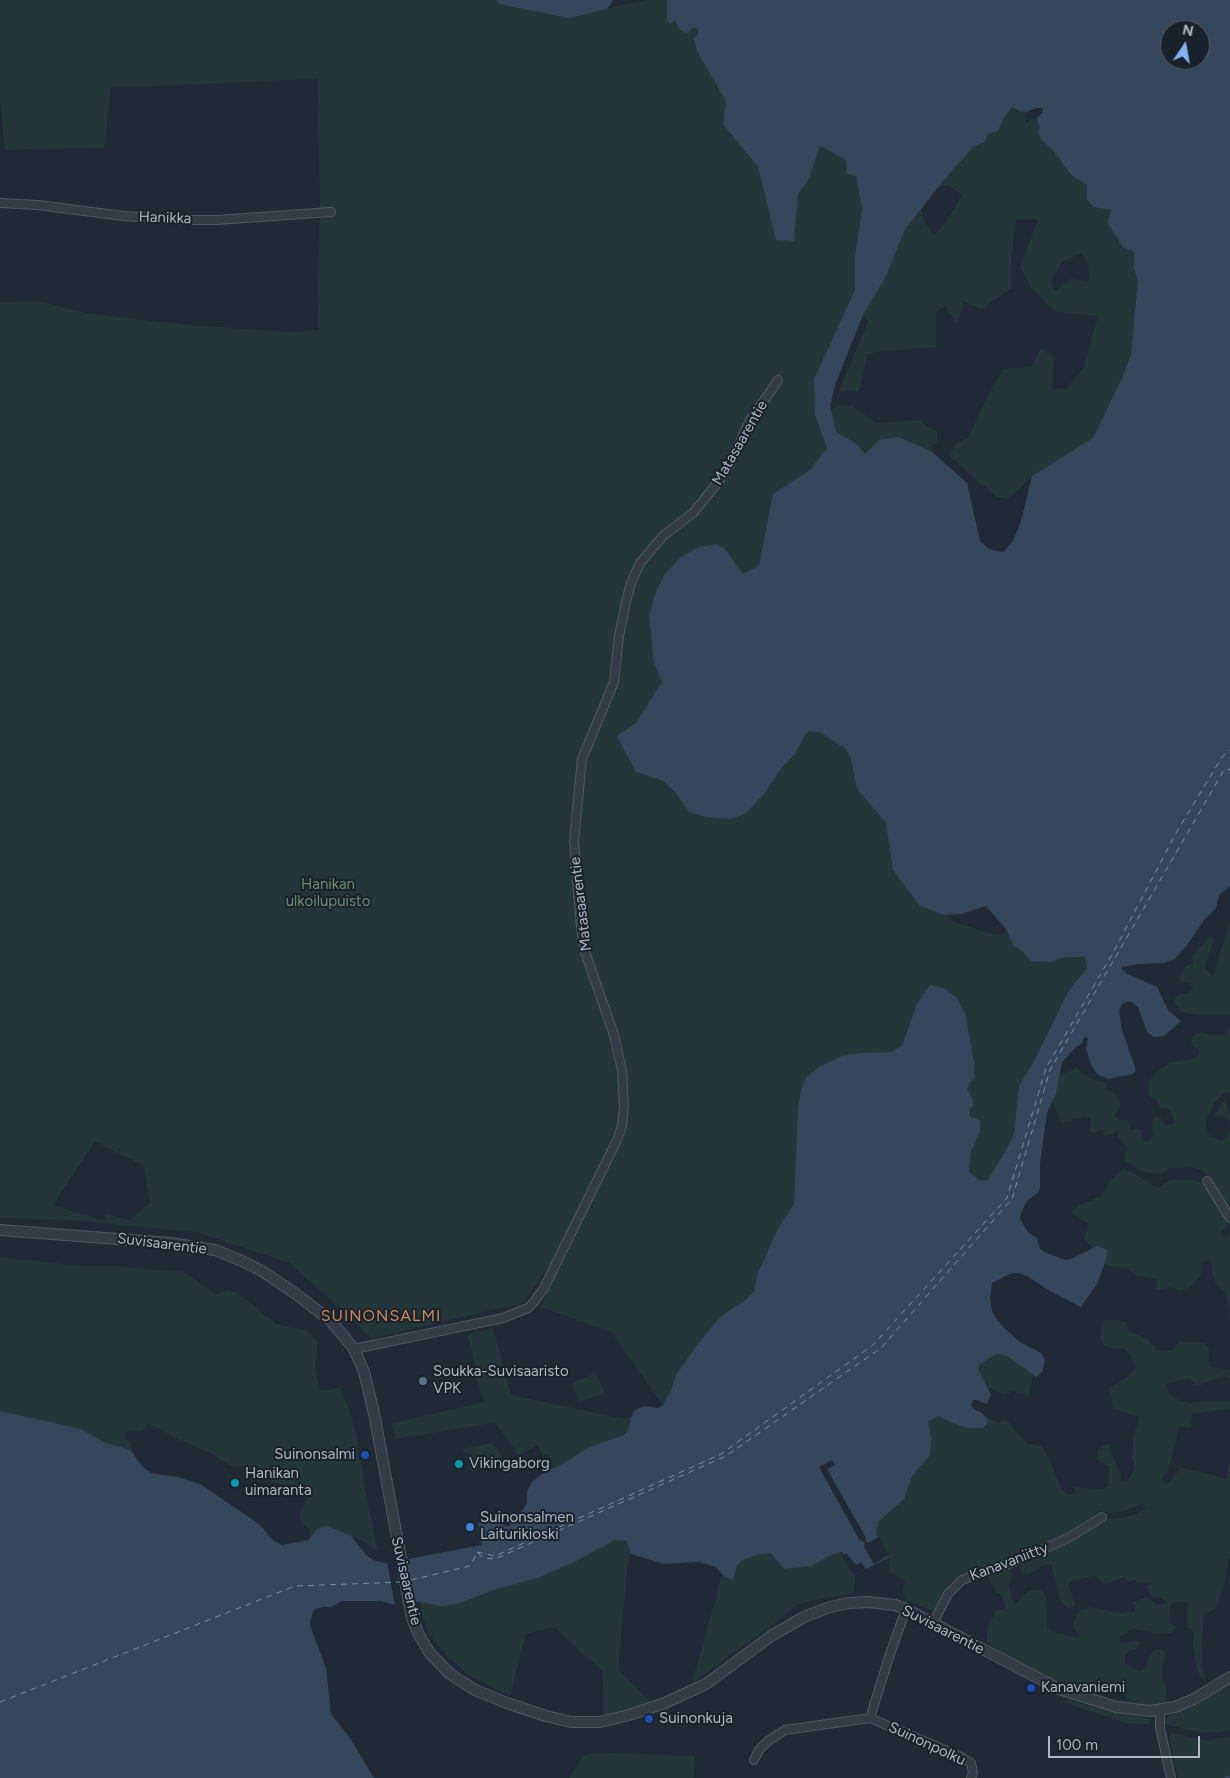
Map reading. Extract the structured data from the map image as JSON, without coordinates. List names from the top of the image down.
{
  "streets": {
    "street": [
      "Hanikka",
      "Matasaarentie",
      "Suvisaarentie",
      "Kanavaniitty",
      "Suinonpolku"
    ]
  },
  "crossings": [
    ["Matasaarentie", "Suvisaarentie"],
    ["Suvisaarentie", "Kanavaniitty"]
  ],
  "districts": ["SUINONSALMI"],
  "parks": ["Hanikan ulkoilupuisto"],
  "places": [
    "Soukka-Suvisaaristo VPK",
    "Suinonsalmi",
    "Vikingaborg",
    "Hanikan uimaranta",
    "Suinonsalmen Laiturikioski",
    "Kanavaniemi",
    "Suinonkuja"
  ],
  "scale_bar": "100 m",
  "north": "top"
}
